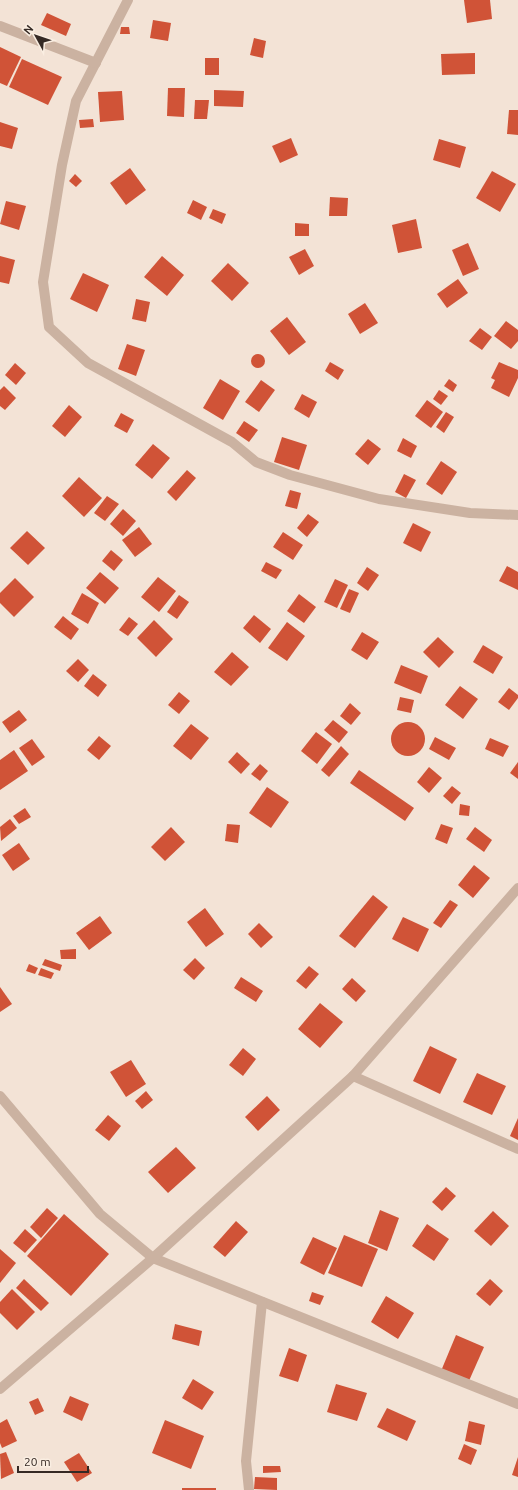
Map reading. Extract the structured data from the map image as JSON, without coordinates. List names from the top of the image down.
{
  "scale_bar": "20 m",
  "north": "top left"
}
